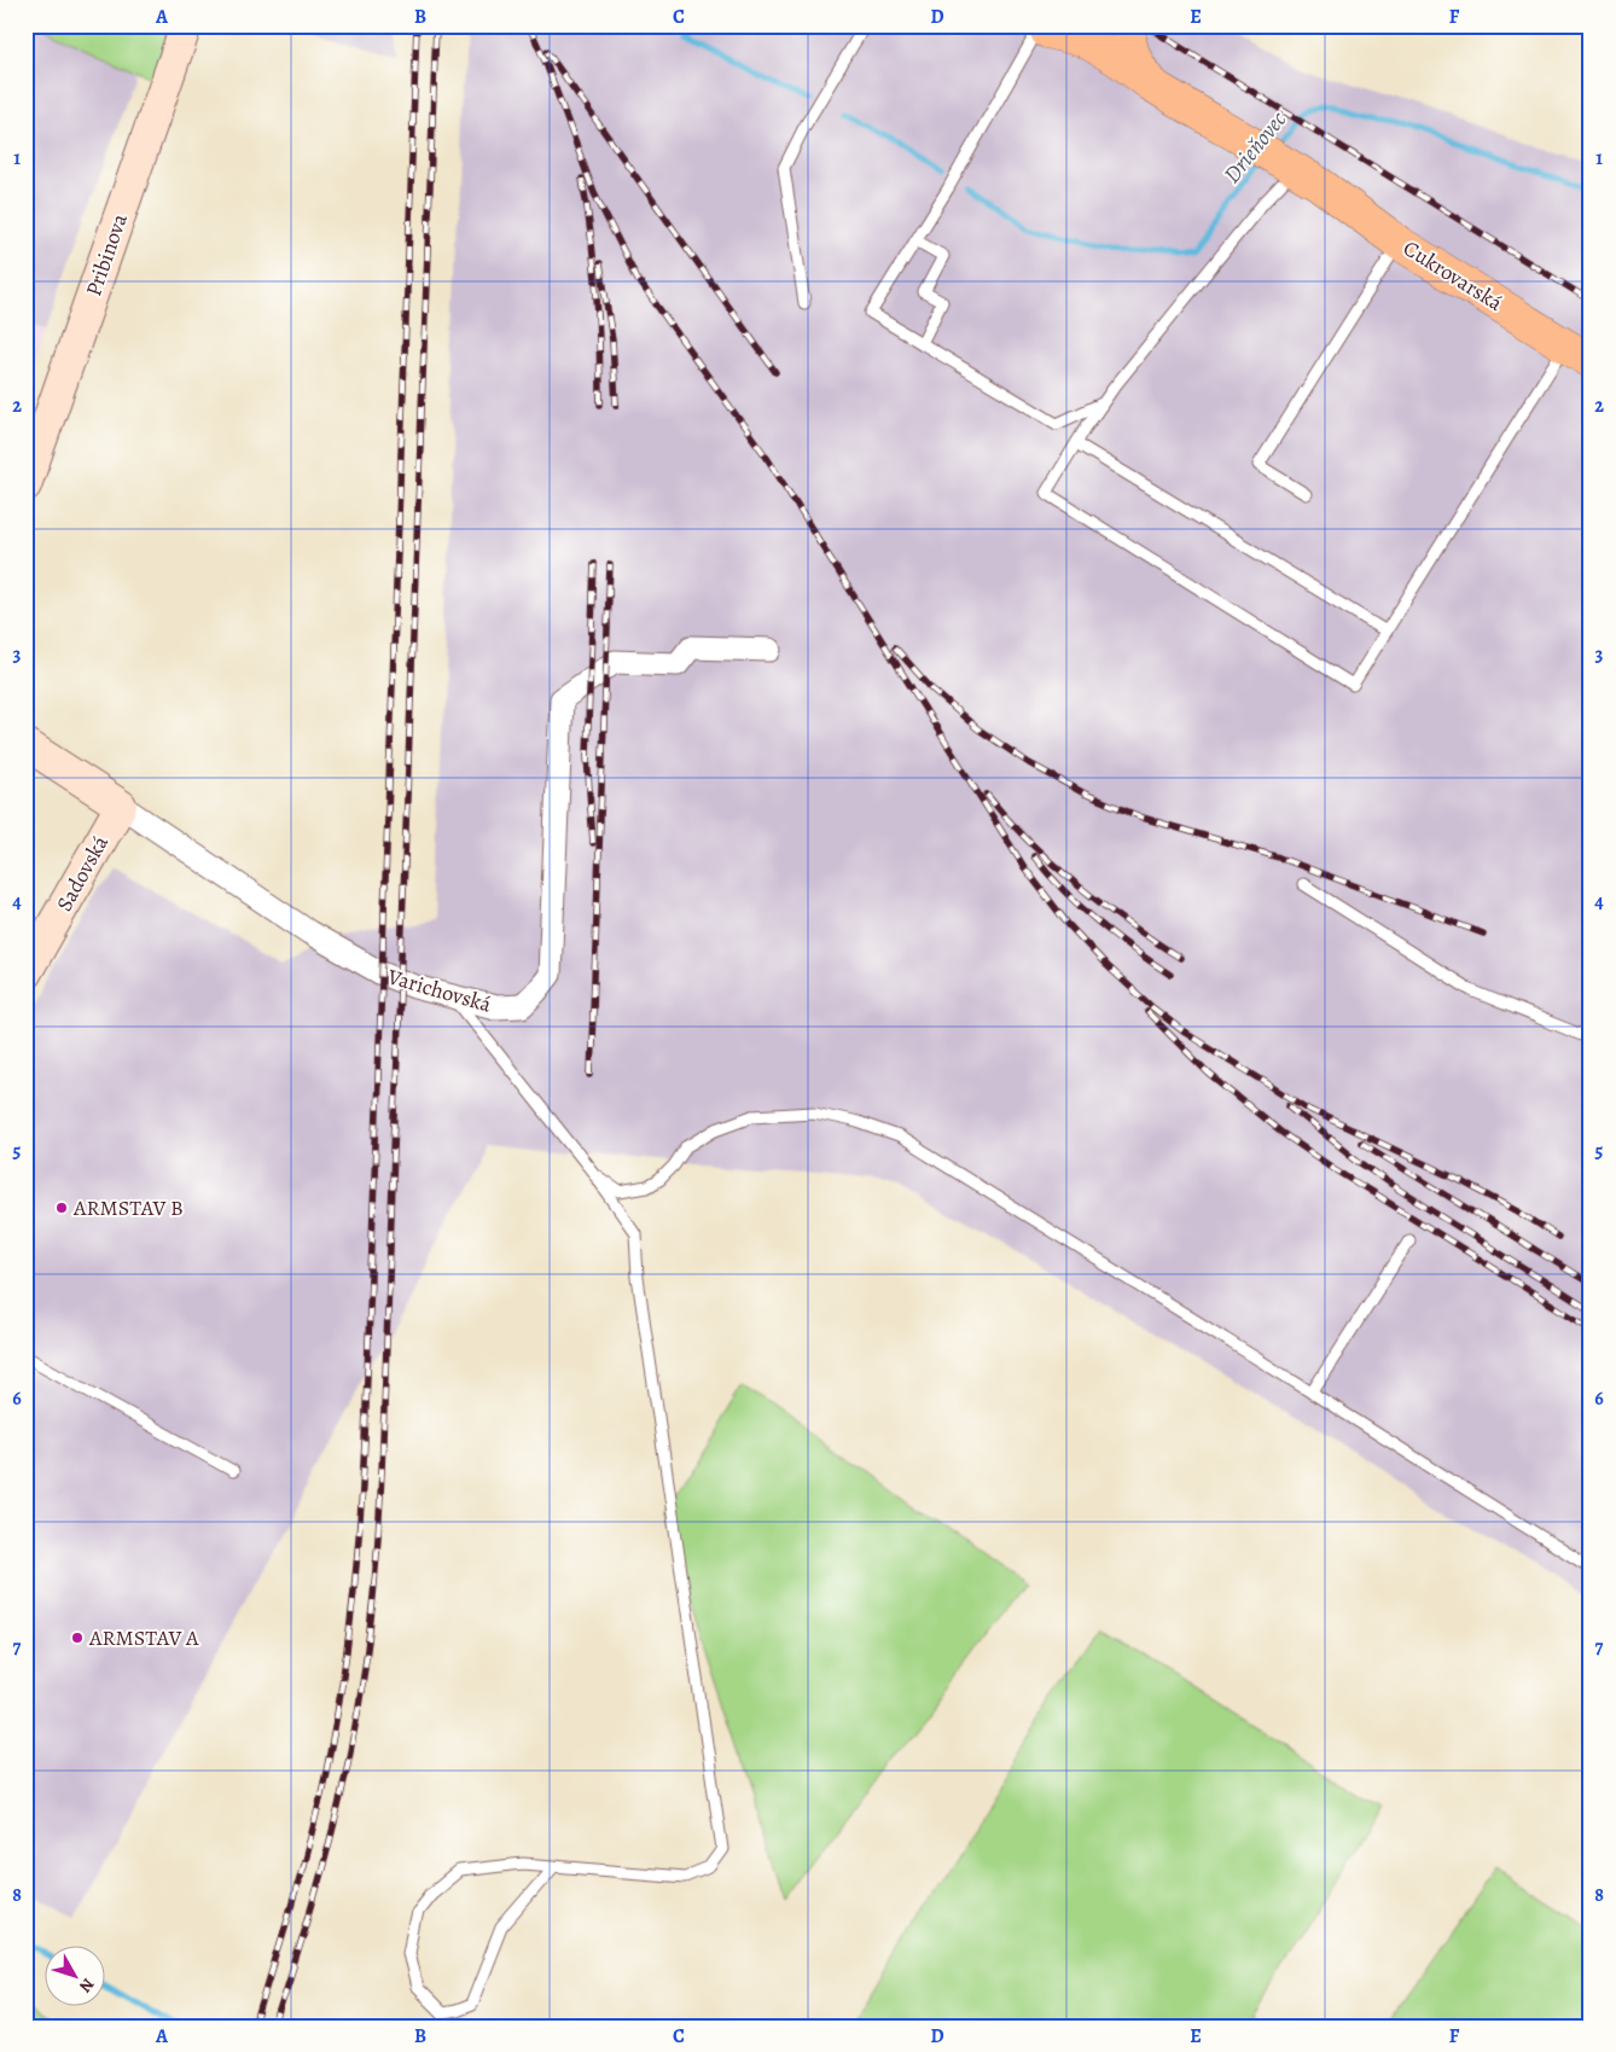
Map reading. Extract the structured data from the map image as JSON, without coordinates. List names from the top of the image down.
{
  "streets": {
    "main road": ["Cukrovarská"],
    "street": ["Pribinova", "Sadovská", "Varichovská"]
  },
  "crossings": [
    ["Sadovská", "Varichovská"]
  ],
  "water": ["Drieňovec"],
  "places": ["ARMSTAV B", "ARMSTAV A"],
  "north": "bottom right",
  "grid": {
    "columns": [
      "A",
      "B",
      "C",
      "D",
      "E",
      "F"
    ],
    "rows": [
      "1",
      "2",
      "3",
      "4",
      "5",
      "6",
      "7",
      "8"
    ]
  }
}
